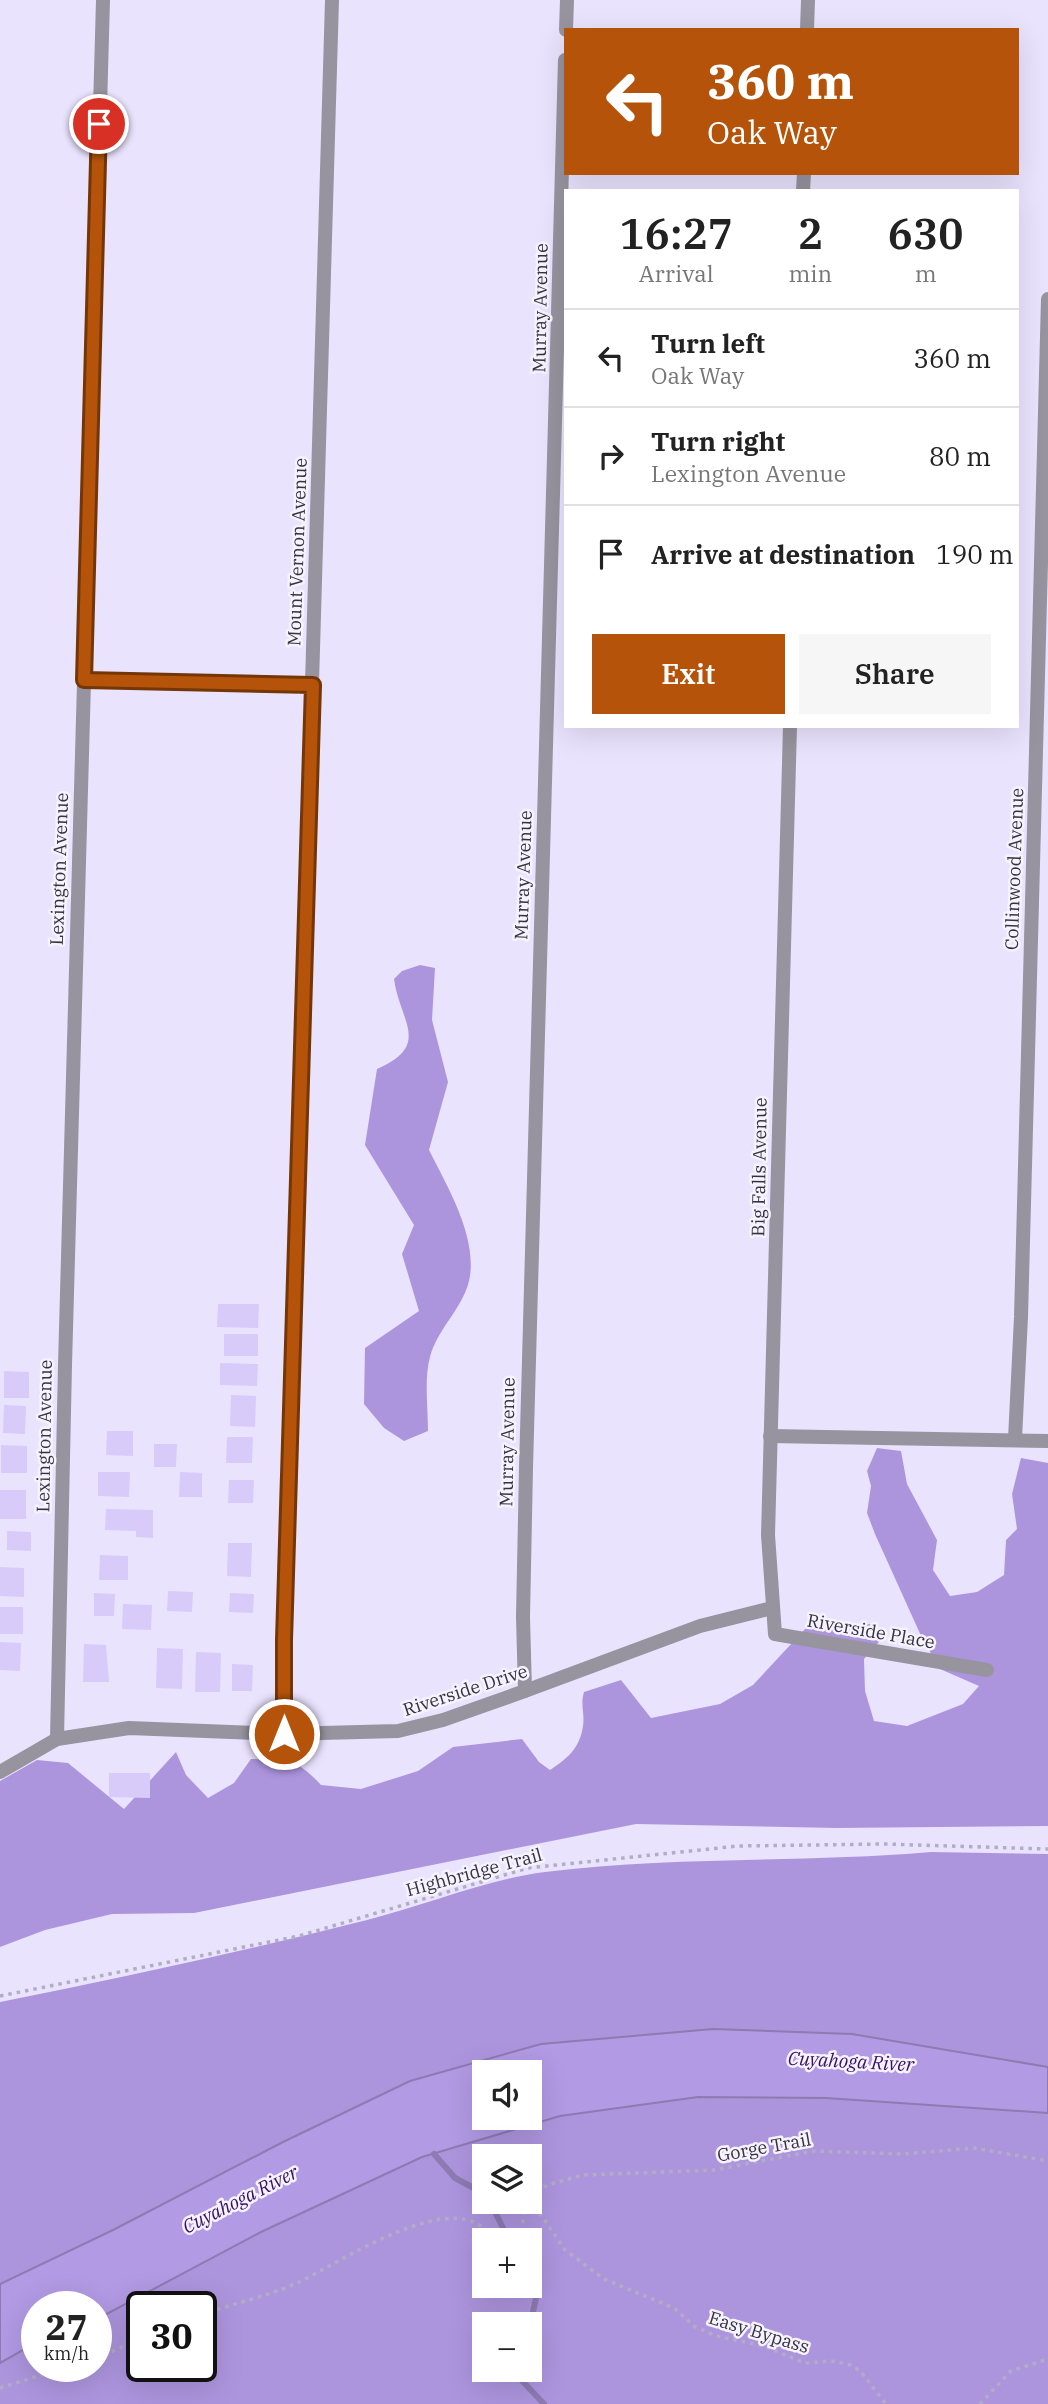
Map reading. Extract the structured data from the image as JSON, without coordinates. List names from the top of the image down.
{
  "streets": {
    "street": [
      "Murray Avenue",
      "Mount Vernon Avenue",
      "Lexington Avenue",
      "Collinwood Avenue",
      "Big Falls Avenue",
      "Riverside Place",
      "Riverside Drive"
    ],
    "path": ["Highbridge Trail", "Gorge Trail", "Easy Bypass"]
  },
  "crossings": [
    ["Murray Avenue", "Riverside Drive"],
    ["Mount Vernon Avenue", "Riverside Drive"],
    ["Lexington Avenue", "Riverside Drive"],
    ["Big Falls Avenue", "Riverside Place"],
    ["Big Falls Avenue", "Riverside Drive"],
    ["Riverside Place", "Riverside Drive"]
  ],
  "water": ["Cuyahoga River"],
  "page": {
    "turn": ["360 m", "Oak Way"],
    "eta": [
      "16:27",
      "Arrival",
      "2",
      "min",
      "630",
      "m"
    ],
    "list": [
      {
        "name": "Turn left",
        "note": "Oak Way",
        "value": "360 m"
      },
      {
        "name": "Turn right",
        "note": "Lexington Avenue",
        "value": "80 m"
      },
      {
        "name": "Arrive at destination",
        "value": "190 m"
      }
    ],
    "buttons": ["Exit", "Share"],
    "map_buttons": ["+", "−"],
    "speed": "27 km/h",
    "limit": "30"
  }
}
